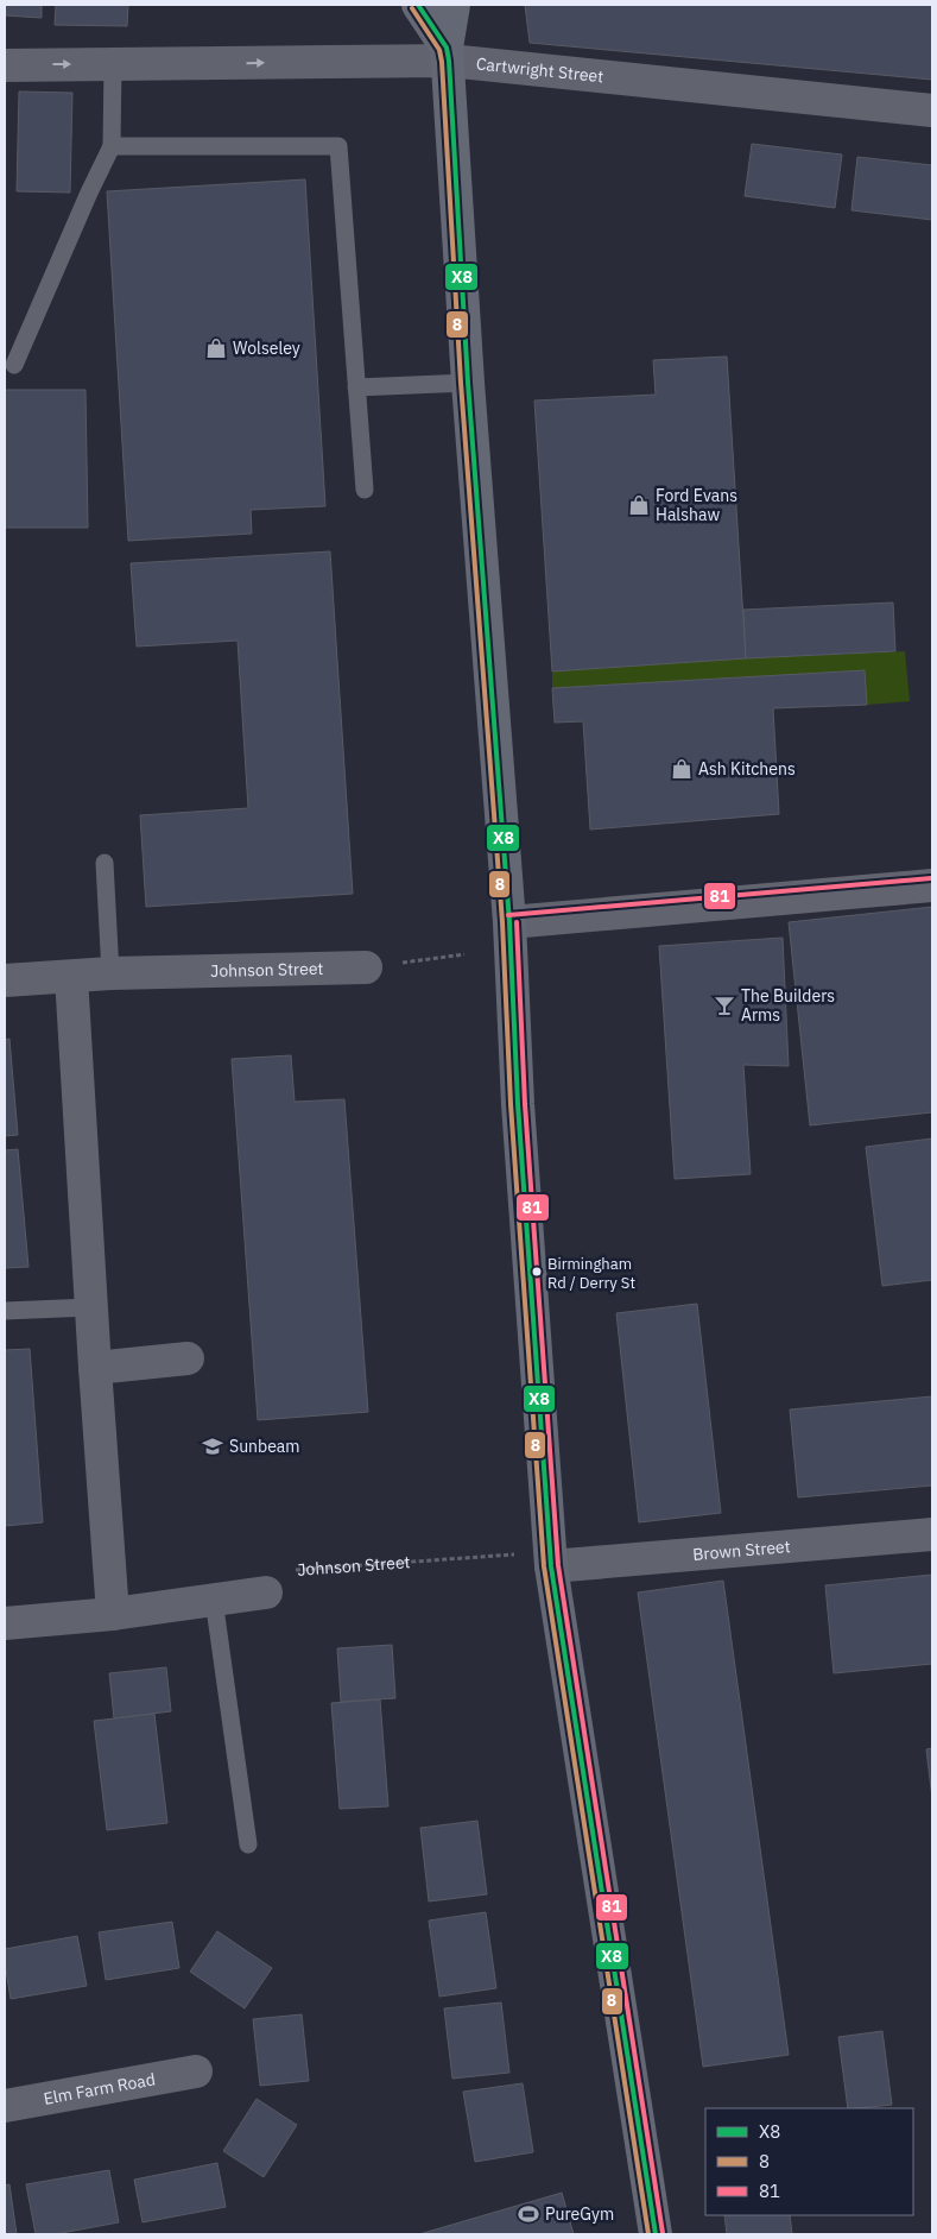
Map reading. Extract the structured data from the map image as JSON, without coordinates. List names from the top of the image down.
{
  "streets": {
    "street": [
      "Cartwright Street",
      "Johnson Street",
      "Brown Street",
      "Elm Farm Road"
    ]
  },
  "one_way": ["Cartwright Street"],
  "places": {
    "shop": ["Wolseley", "Ford Evans Halshaw", "Ash Kitchens"],
    "bar": ["The Builders Arms"],
    "other": ["Birmingham Rd / Derry St"],
    "school or university": ["Sunbeam"],
    "sports": ["PureGym"]
  },
  "lines": ["transit line X8", "transit line 8", "transit line 81"],
  "legend": ["X8", "8", "81"]
}
